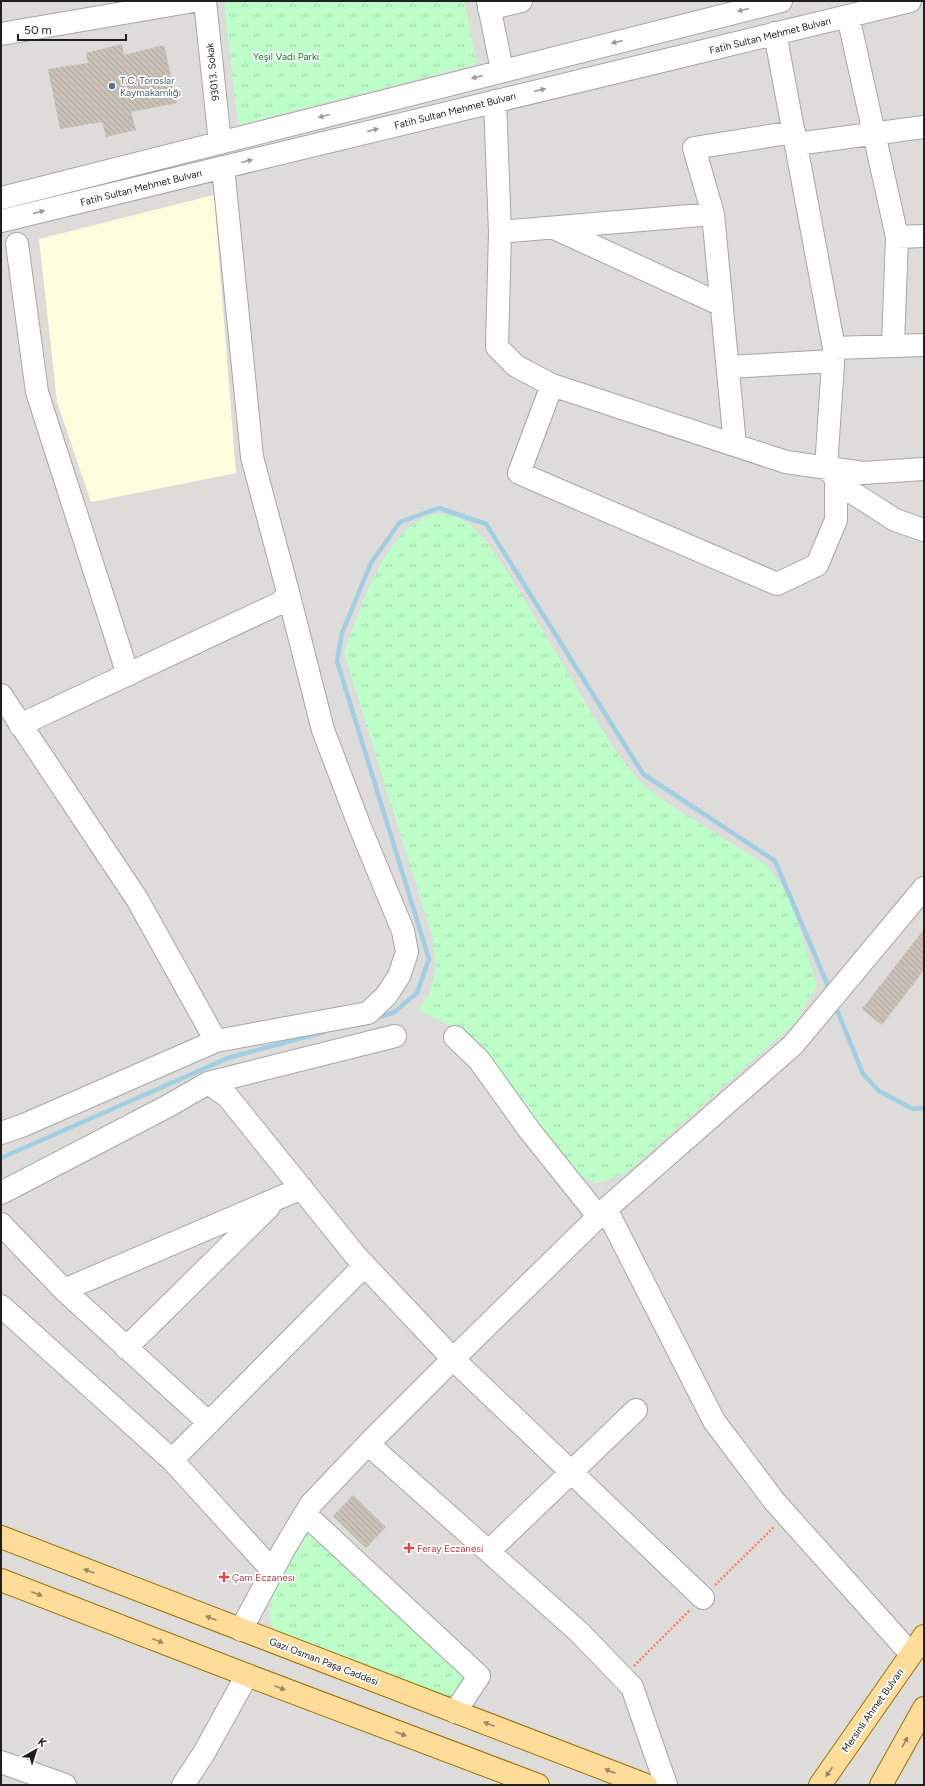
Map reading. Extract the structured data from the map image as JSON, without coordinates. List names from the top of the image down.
{
  "streets": {
    "main road": ["Gazi Osman Paşa Caddesi", "Mersinli Ahmet Bulvarı"],
    "street": ["Fatih Sultan Mehmet Bulvarı", "93013. Sokak"]
  },
  "parks": ["Yeşil Vadi Parkı"],
  "places": {
    "other": ["T.C. Toroslar Kaymakamlığı"],
    "health": ["Feray Eczanesi", "Çam Eczanesi"]
  },
  "scale_bar": "50 m",
  "north": "top right"
}
